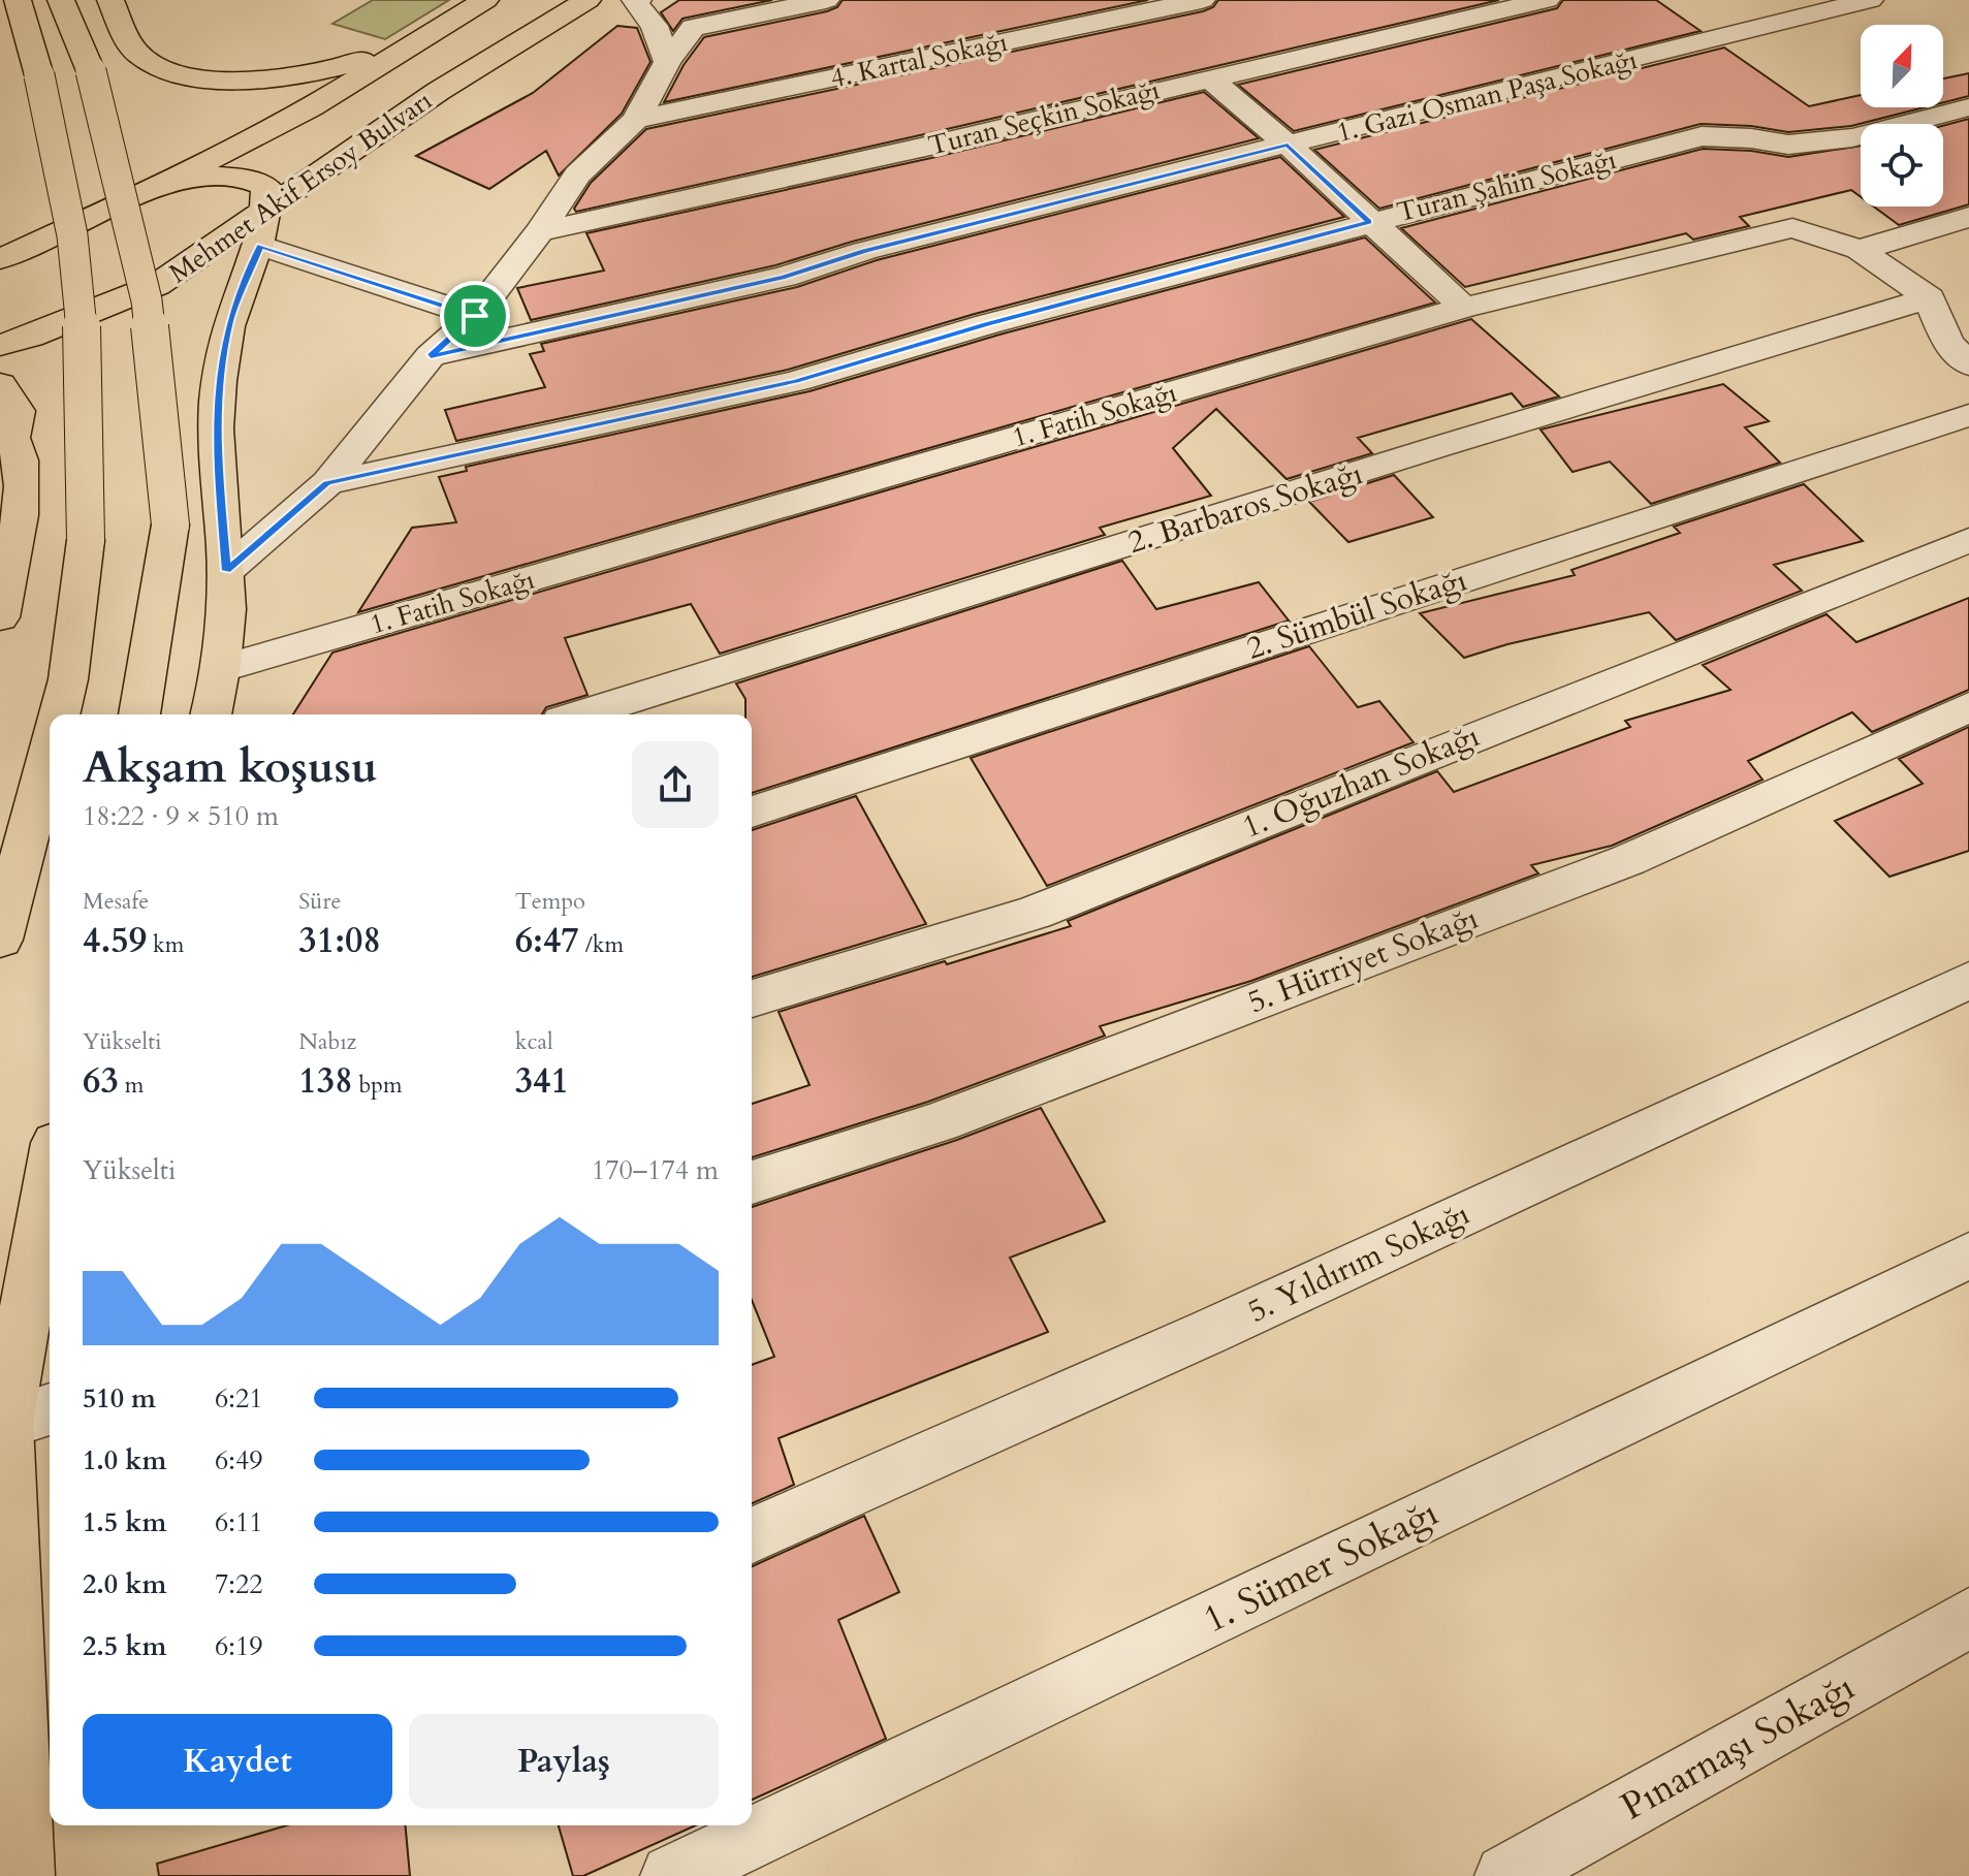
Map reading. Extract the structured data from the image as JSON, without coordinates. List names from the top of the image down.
{
  "streets": {
    "main road": ["Mehmet Akif Ersoy Bulvarı"],
    "street": [
      "4. Kartal Sokağı",
      "1. Gazi Osman Paşa Sokağı",
      "Turan Seçkin Sokağı",
      "Turan Şahin Sokağı",
      "1. Fatih Sokağı",
      "2. Barbaros Sokağı",
      "2. Sümbül Sokağı",
      "1. Oğuzhan Sokağı",
      "5. Hürriyet Sokağı",
      "5. Yıldırım Sokağı",
      "1. Sümer Sokağı",
      "Pınarnaşı Sokağı"
    ]
  },
  "crossings": [
    ["1. Fatih Sokağı", "2. Barbaros Sokağı"]
  ],
  "north": "top right",
  "page": {
    "heading": ["Akşam koşusu", "18:22 · 9 × 510 m"],
    "stats": [
      ["Mesafe", "4.59 km"],
      ["Süre", "31:08"],
      ["Tempo", "6:47 /km"],
      ["Yükselti", "63 m"],
      ["Nabız", "138 bpm"],
      ["kcal", "341"]
    ],
    "chart": ["Yükselti", "170–174 m"],
    "list": [
      {
        "name": "510 m",
        "note": "6:21"
      },
      {
        "name": "1.0 km",
        "note": "6:49"
      },
      {
        "name": "1.5 km",
        "note": "6:11"
      },
      {
        "name": "2.0 km",
        "note": "7:22"
      },
      {
        "name": "2.5 km",
        "note": "6:19"
      }
    ],
    "buttons": ["Kaydet", "Paylaş"]
  }
}
